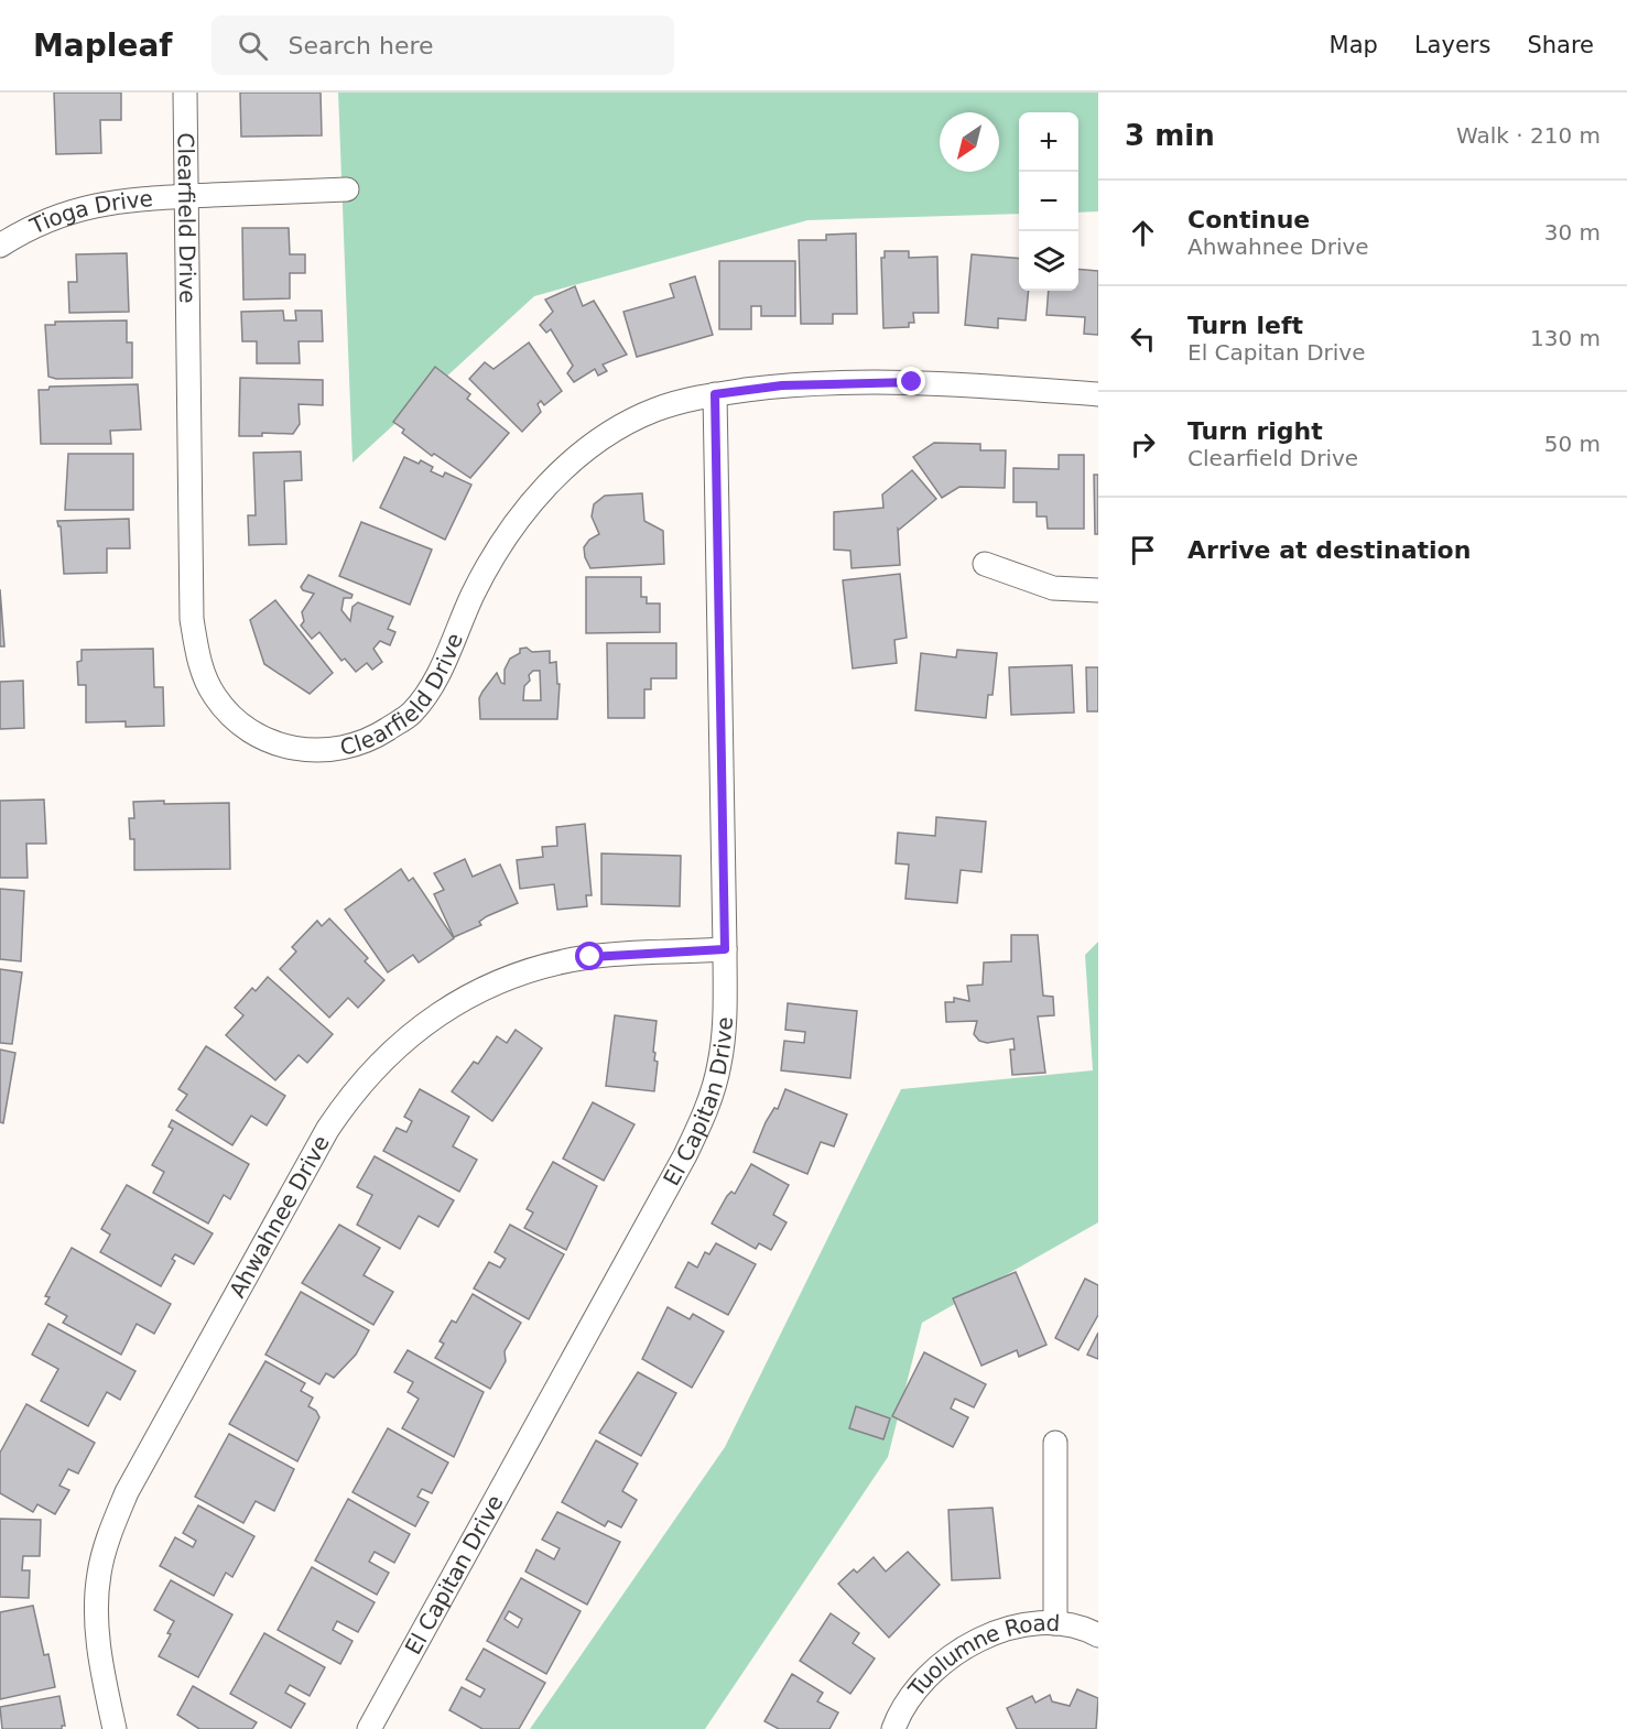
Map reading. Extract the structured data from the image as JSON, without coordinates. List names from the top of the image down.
{
  "streets": {
    "street": [
      "Tioga Drive",
      "Clearfield Drive",
      "El Capitan Drive",
      "Ahwahnee Drive",
      "Tuolumne Road"
    ]
  },
  "crossings": [
    ["Tioga Drive", "Clearfield Drive"],
    ["Clearfield Drive", "El Capitan Drive"],
    ["El Capitan Drive", "Ahwahnee Drive"]
  ],
  "north": "bottom left",
  "page": {
    "header": "Mapleaf",
    "search": "Search here",
    "nav": ["Map", "Layers", "Share"],
    "heading": ["3 min", "Walk · 210 m"],
    "map_buttons": ["+", "−"],
    "list": [
      ["Continue", "Ahwahnee Drive", "30 m"],
      ["Turn left", "El Capitan Drive", "130 m"],
      ["Turn right", "Clearfield Drive", "50 m"],
      "Arrive at destination"
    ]
  }
}
